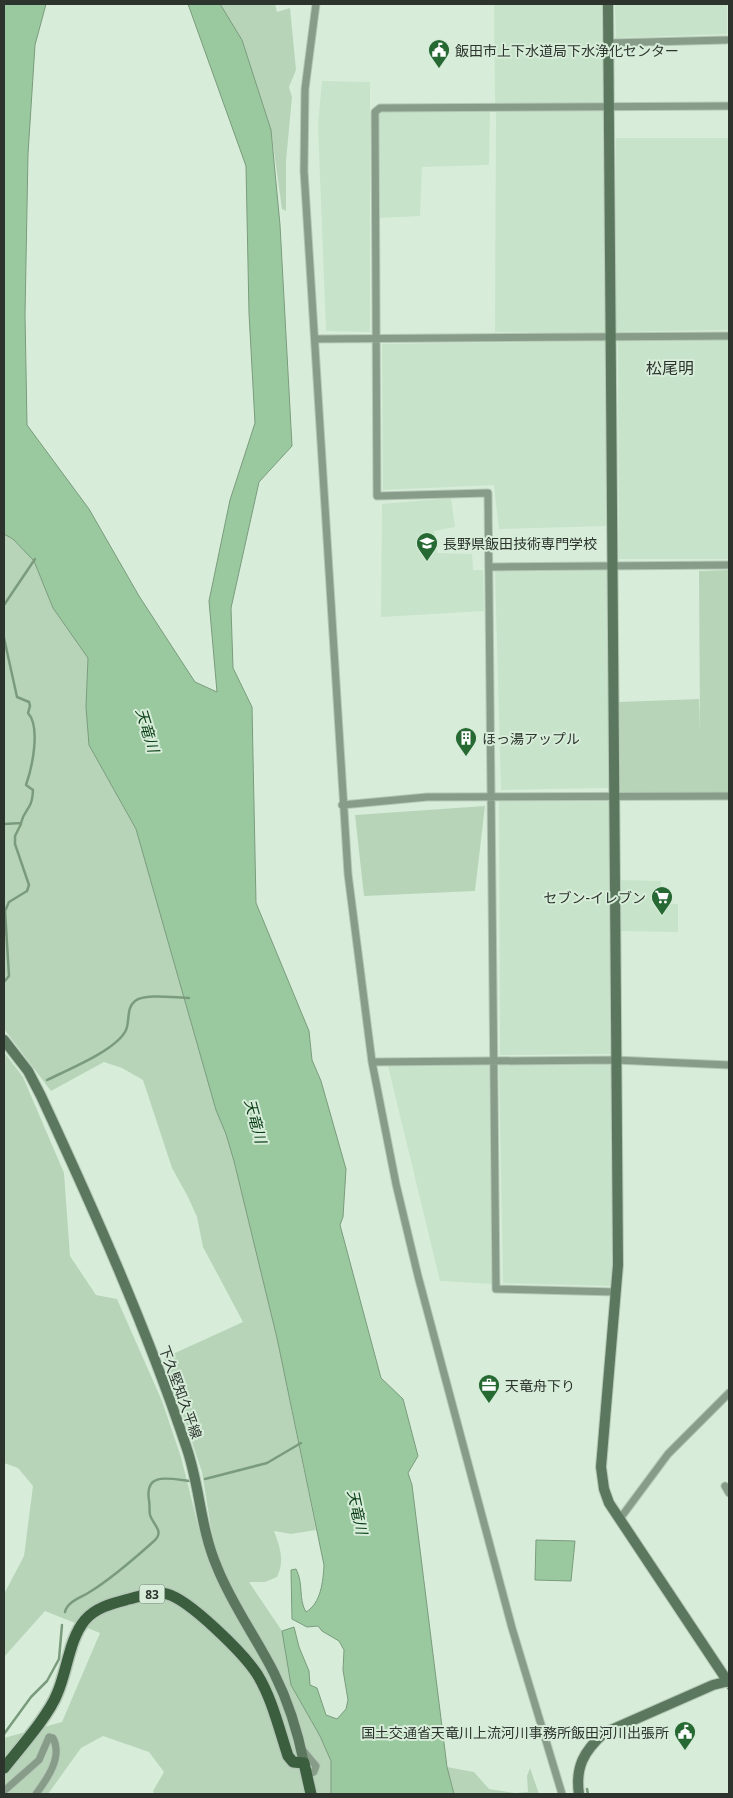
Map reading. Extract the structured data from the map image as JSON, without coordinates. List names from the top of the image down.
{
  "streets": {
    "main road": ["83"],
    "street": ["下久堅知久平線"]
  },
  "crossings": [
    ["下久堅知久平線", "83"]
  ],
  "districts": ["松尾明"],
  "water": ["天竜川"],
  "places": {
    "public building": ["飯田市上下水道局下水浄化センター", "国土交通省天竜川上流河川事務所飯田河川出張所"],
    "school or university": ["長野県飯田技術専門学校"],
    "building": ["ほっ湯アップル"],
    "supermarket": ["セブン-イレブン"],
    "office": ["天竜舟下り"]
  }
}
